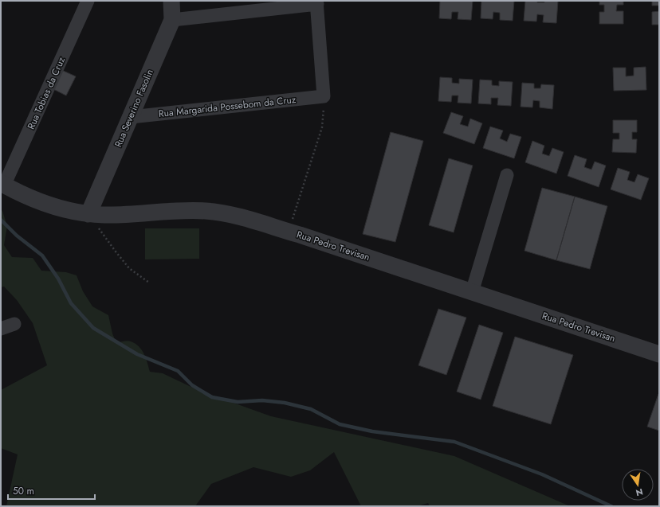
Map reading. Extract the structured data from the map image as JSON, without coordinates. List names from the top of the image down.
{
  "streets": {
    "street": [
      "Rua Tobias da Cruz",
      "Rua Margarida Possebom da Cruz",
      "Rua Severino Fasolin",
      "Rua Pedro Trevisan"
    ]
  },
  "crossings": [
    ["Rua Tobias da Cruz", "Rua Pedro Trevisan"],
    ["Rua Margarida Possebom da Cruz", "Rua Severino Fasolin"],
    ["Rua Severino Fasolin", "Rua Pedro Trevisan"]
  ],
  "scale_bar": "50 m",
  "north": "bottom"
}
